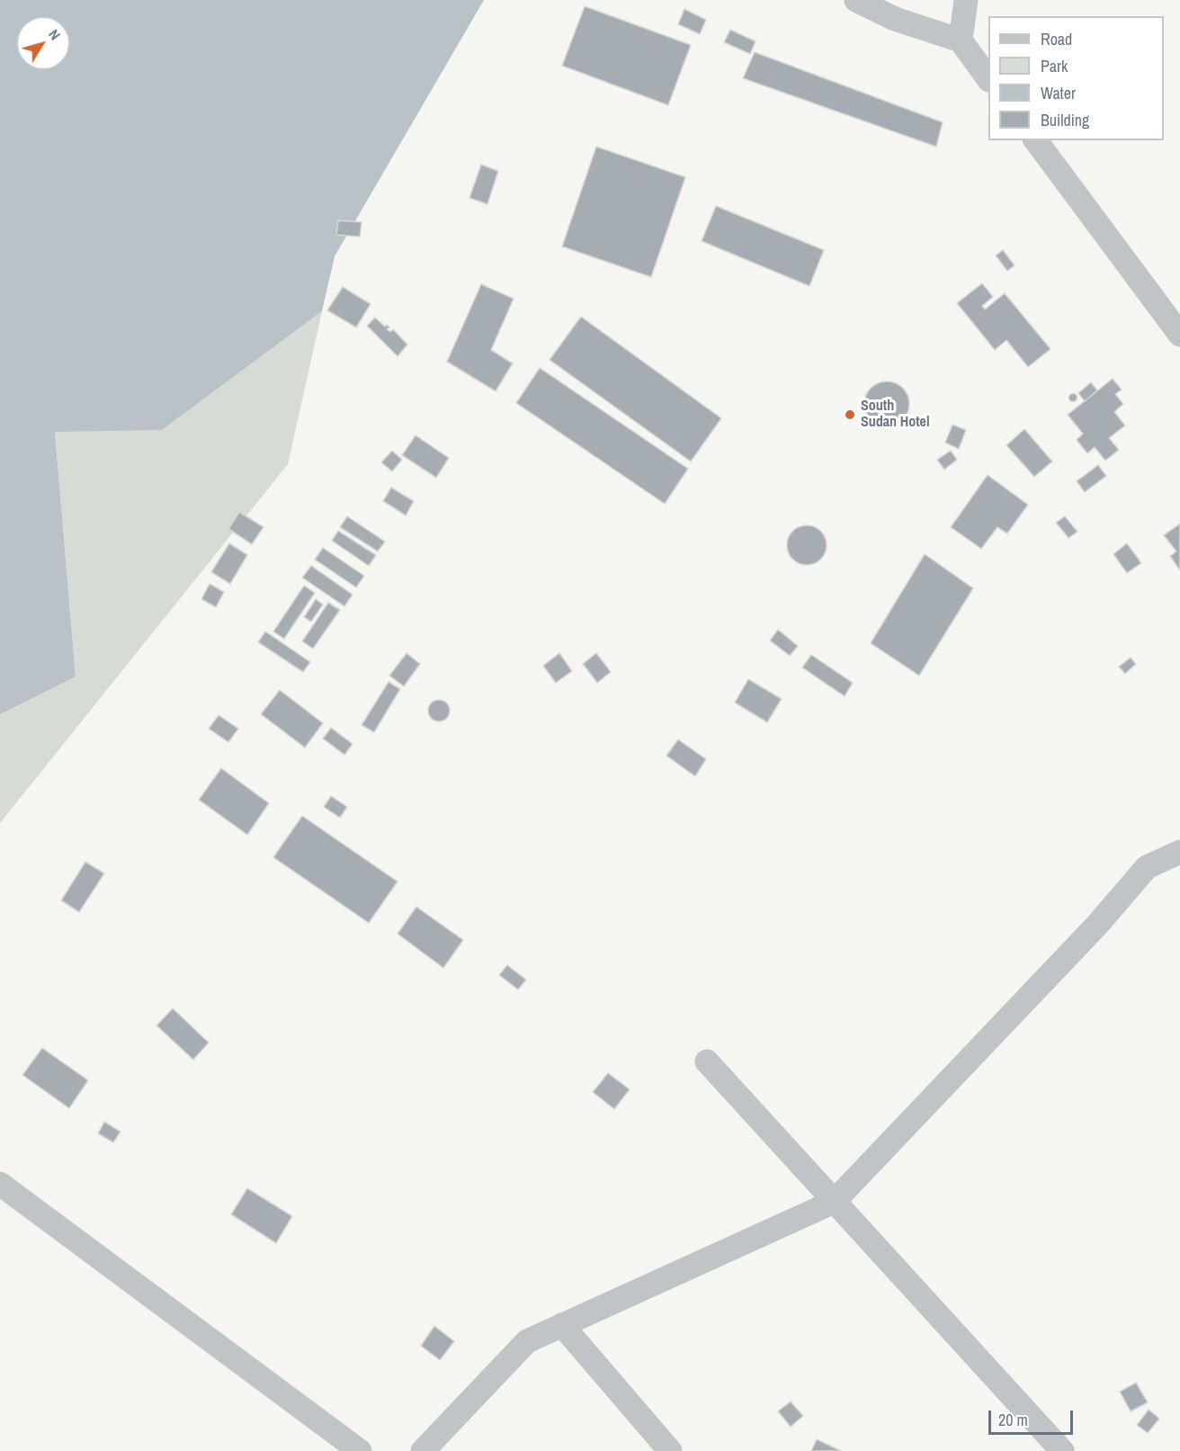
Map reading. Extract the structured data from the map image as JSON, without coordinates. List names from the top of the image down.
{
  "places": ["South Sudan Hotel"],
  "legend": [
    "Road",
    "Park",
    "Water",
    "Building"
  ],
  "scale_bar": "20 m",
  "north": "top right"
}
